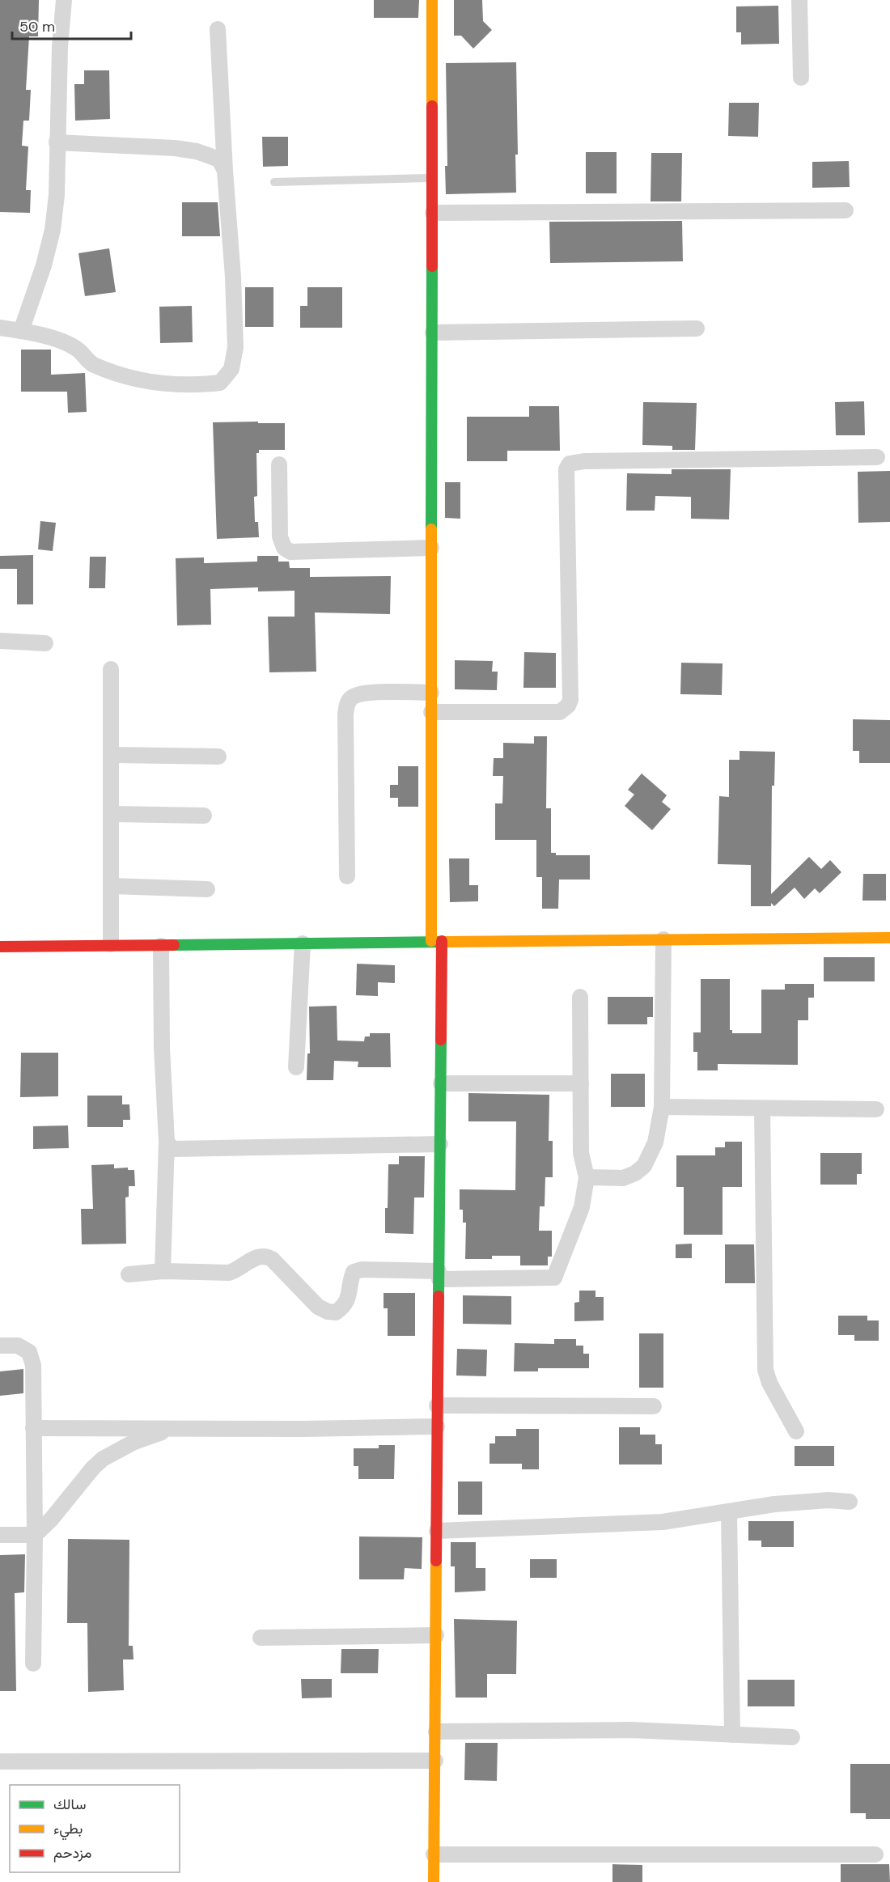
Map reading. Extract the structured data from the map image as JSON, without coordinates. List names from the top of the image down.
{
  "legend": ["سالك", "بطيء", "مزدحم"],
  "scale_bar": "50 m"
}
